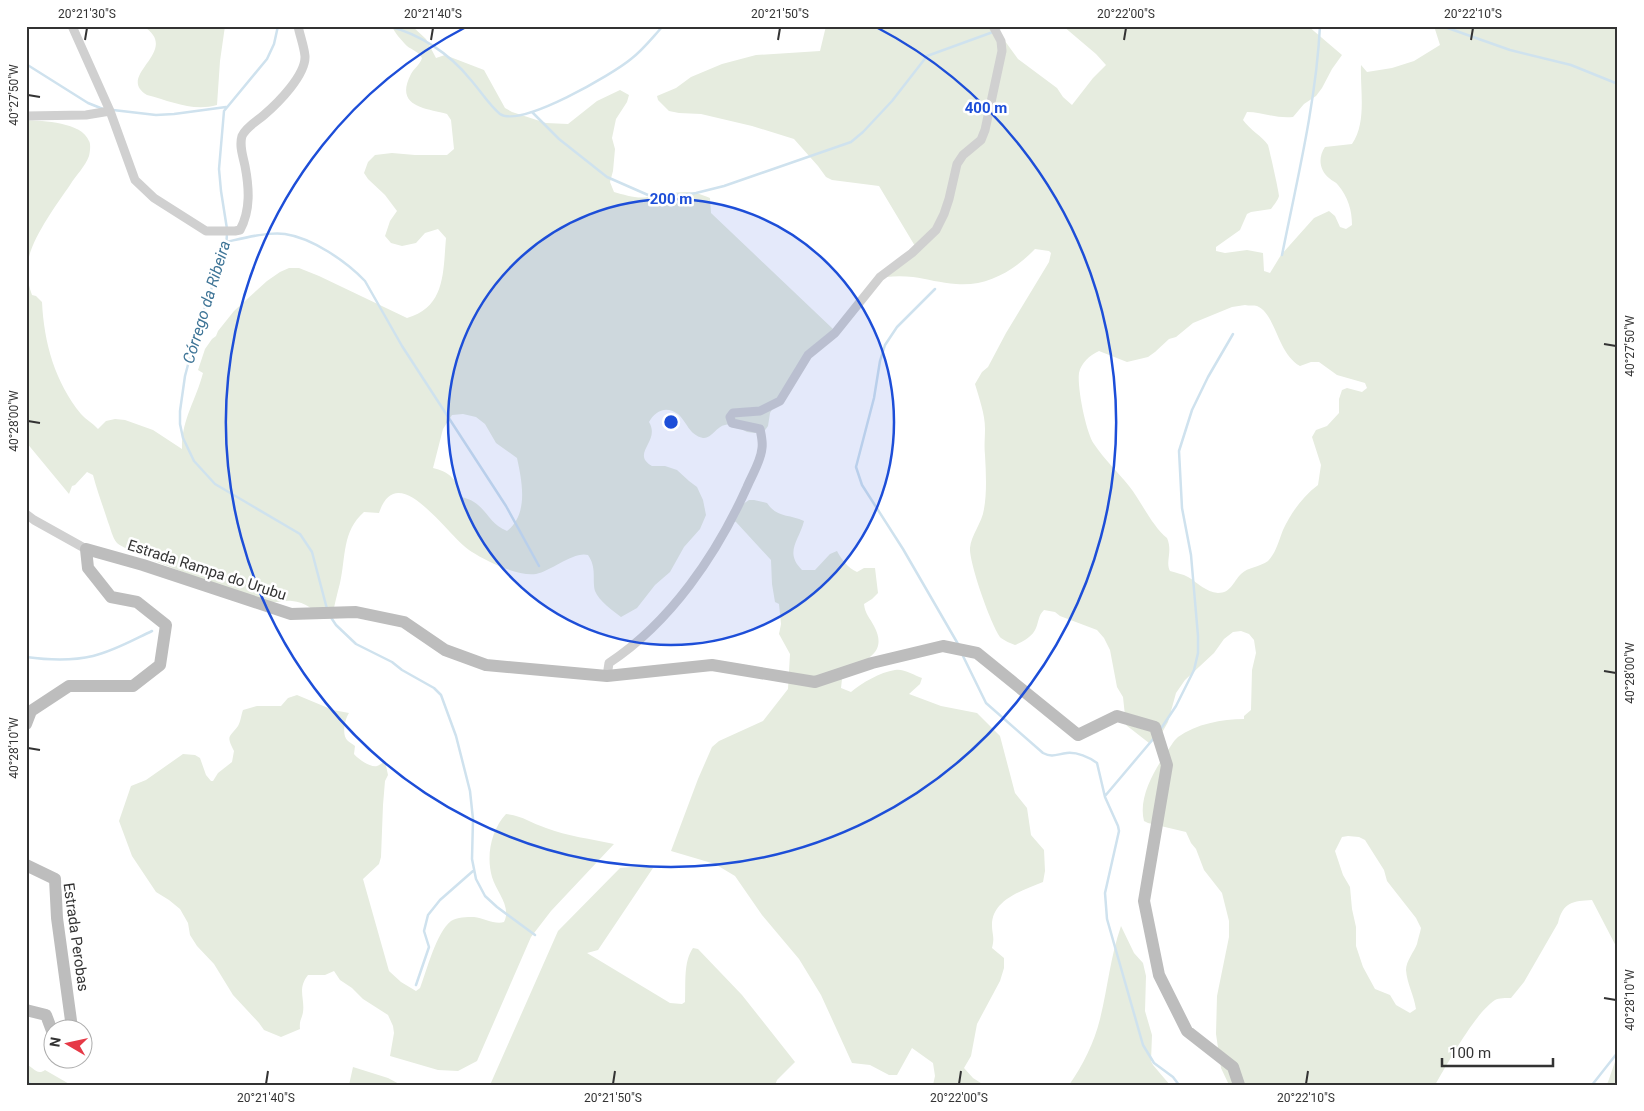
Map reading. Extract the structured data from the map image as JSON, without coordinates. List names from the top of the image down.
{
  "streets": {
    "street": ["Estrada Rampa do Urubu", "Estrada Perobas"]
  },
  "water": ["Córrego da Ribeira"],
  "scale_bar": "100 m",
  "north": "left",
  "coordinates": [
    "20°21'30\"S",
    "20°21'40\"S",
    "20°21'50\"S",
    "20°22'00\"S",
    "20°22'10\"S",
    "40°27'50\"W",
    "40°28'00\"W",
    "40°28'10\"W"
  ],
  "rings": ["400 m", "200 m"]
}
